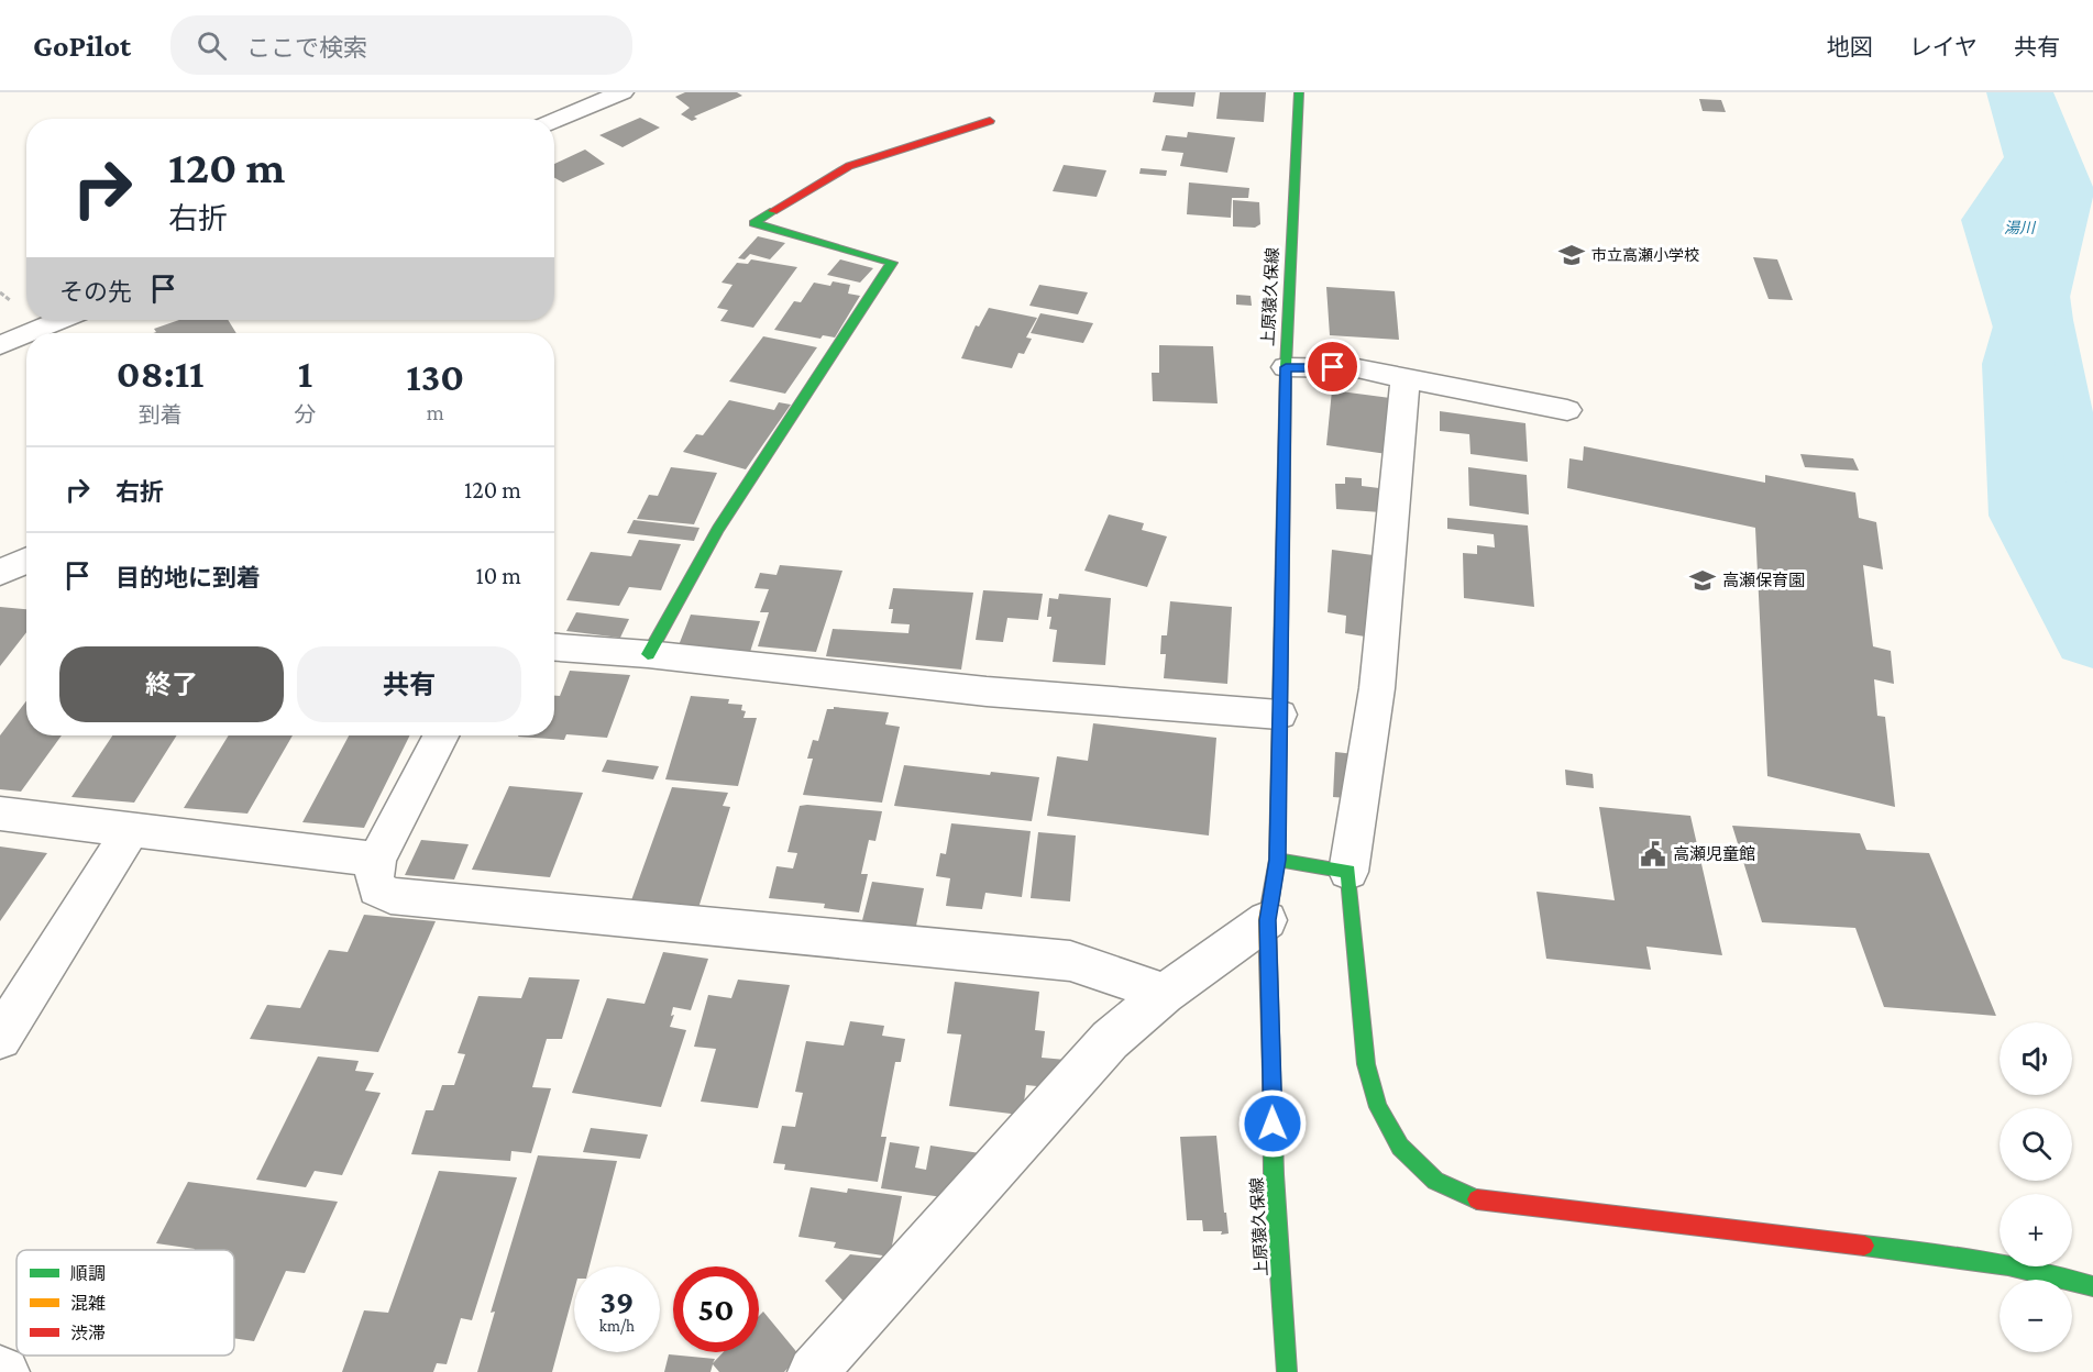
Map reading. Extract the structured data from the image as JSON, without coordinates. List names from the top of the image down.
{
  "streets": {
    "street": ["上原猿久保線"]
  },
  "water": ["湯川"],
  "places": {
    "school or university": ["市立高瀬小学校", "高瀬保育園"],
    "public building": ["高瀬児童館"]
  },
  "legend": ["順調", "混雑", "渋滞"],
  "page": {
    "header": "GoPilot",
    "search": "ここで検索",
    "nav": ["地図", "レイヤ", "共有"],
    "turn": ["120 m", "右折"],
    "then": "その先",
    "eta": [
      "08:11",
      "到着",
      "1",
      "分",
      "130",
      "m"
    ],
    "list": [
      {
        "name": "右折",
        "value": "120 m"
      },
      {
        "name": "目的地に到着",
        "value": "10 m"
      }
    ],
    "buttons": ["終了", "共有"],
    "map_buttons": ["+", "−"],
    "speed": "39 km/h",
    "limit": "50"
  }
}
